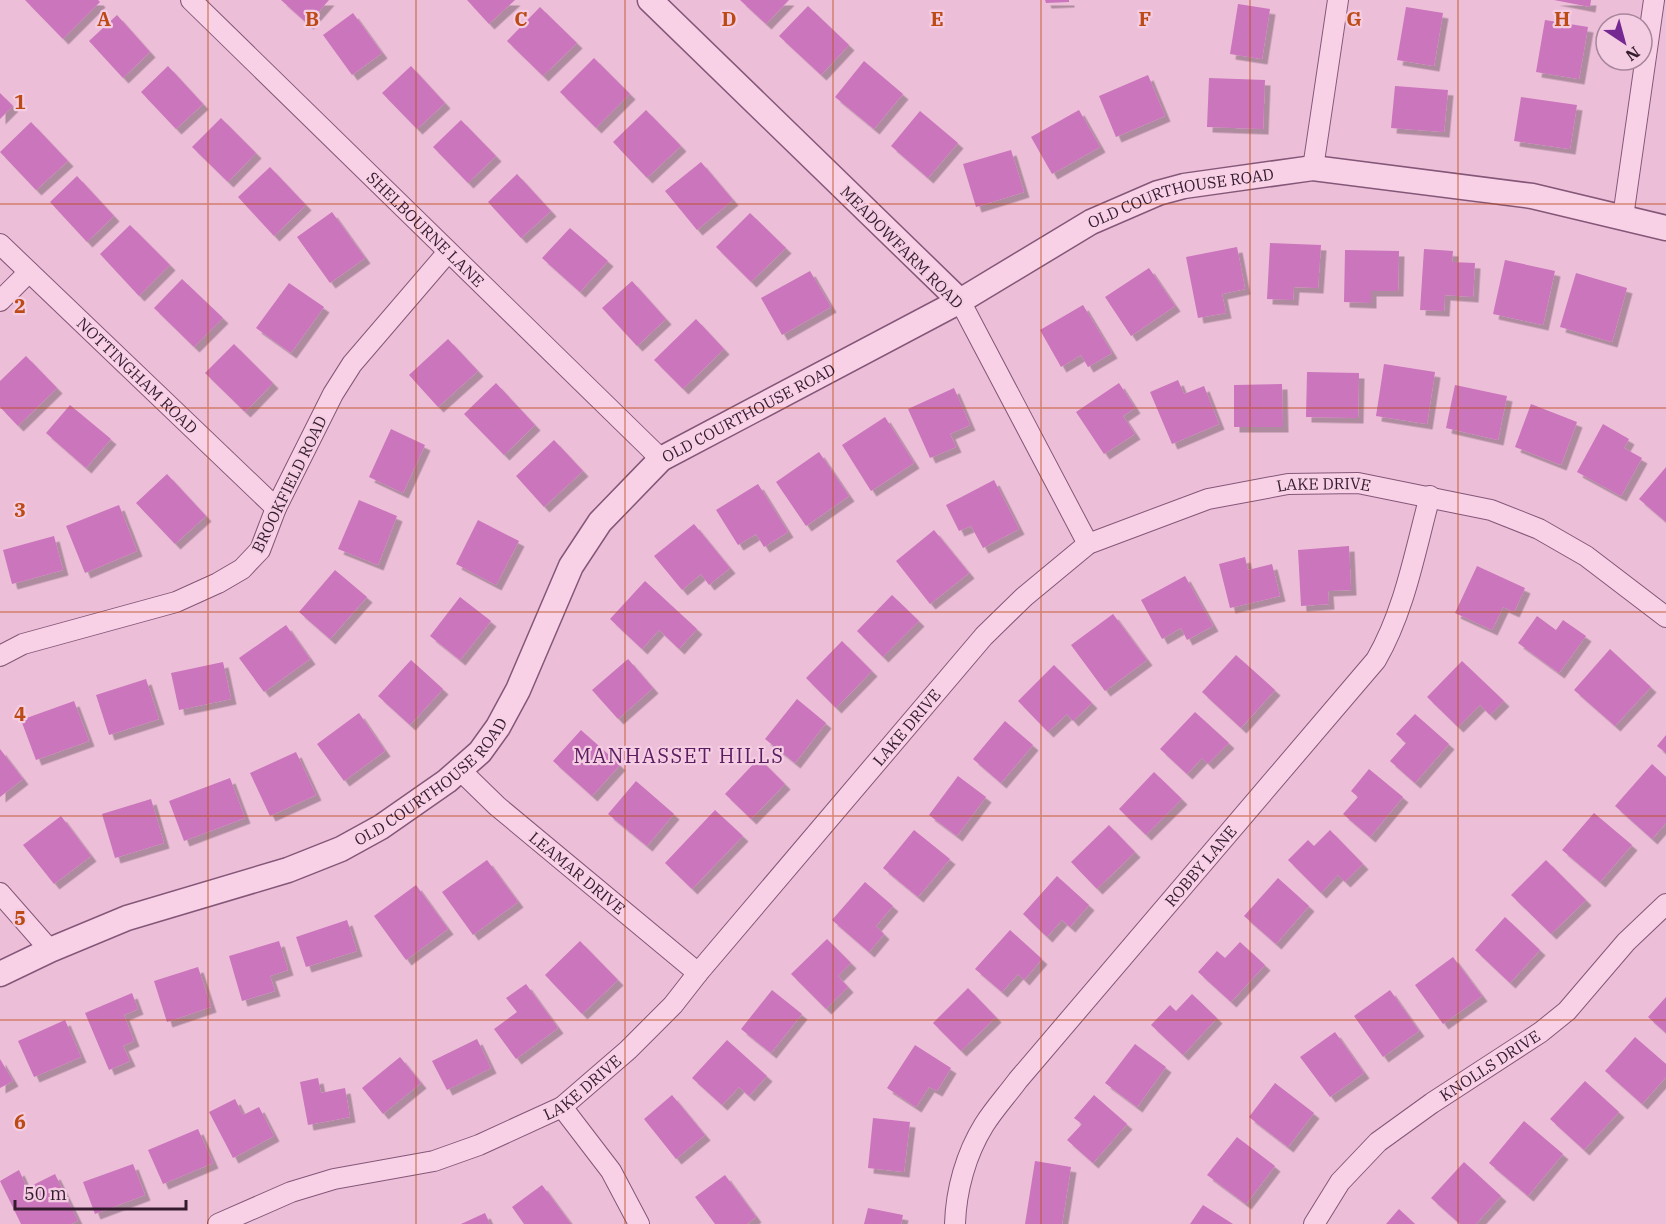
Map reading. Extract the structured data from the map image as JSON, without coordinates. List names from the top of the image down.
{
  "streets": {
    "street": [
      "OLD COURTHOUSE ROAD",
      "SHELBOURNE LANE",
      "MEADOWFARM ROAD",
      "NOTTINGHAM ROAD",
      "BROOKFIELD ROAD",
      "LAKE DRIVE",
      "ROBBY LANE",
      "LEAMAR DRIVE",
      "KNOLLS DRIVE"
    ]
  },
  "crossings": [
    ["OLD COURTHOUSE ROAD", "SHELBOURNE LANE"],
    ["OLD COURTHOUSE ROAD", "MEADOWFARM ROAD"],
    ["OLD COURTHOUSE ROAD", "LEAMAR DRIVE"],
    ["SHELBOURNE LANE", "BROOKFIELD ROAD"],
    ["MEADOWFARM ROAD", "LAKE DRIVE"],
    ["NOTTINGHAM ROAD", "BROOKFIELD ROAD"],
    ["LAKE DRIVE", "ROBBY LANE"],
    ["LAKE DRIVE", "LEAMAR DRIVE"]
  ],
  "districts": ["MANHASSET HILLS"],
  "scale_bar": "50 m",
  "north": "bottom right",
  "grid": {
    "columns": [
      "A",
      "B",
      "C",
      "D",
      "E",
      "F",
      "G",
      "H"
    ],
    "rows": [
      "1",
      "2",
      "3",
      "4",
      "5",
      "6"
    ]
  }
}
